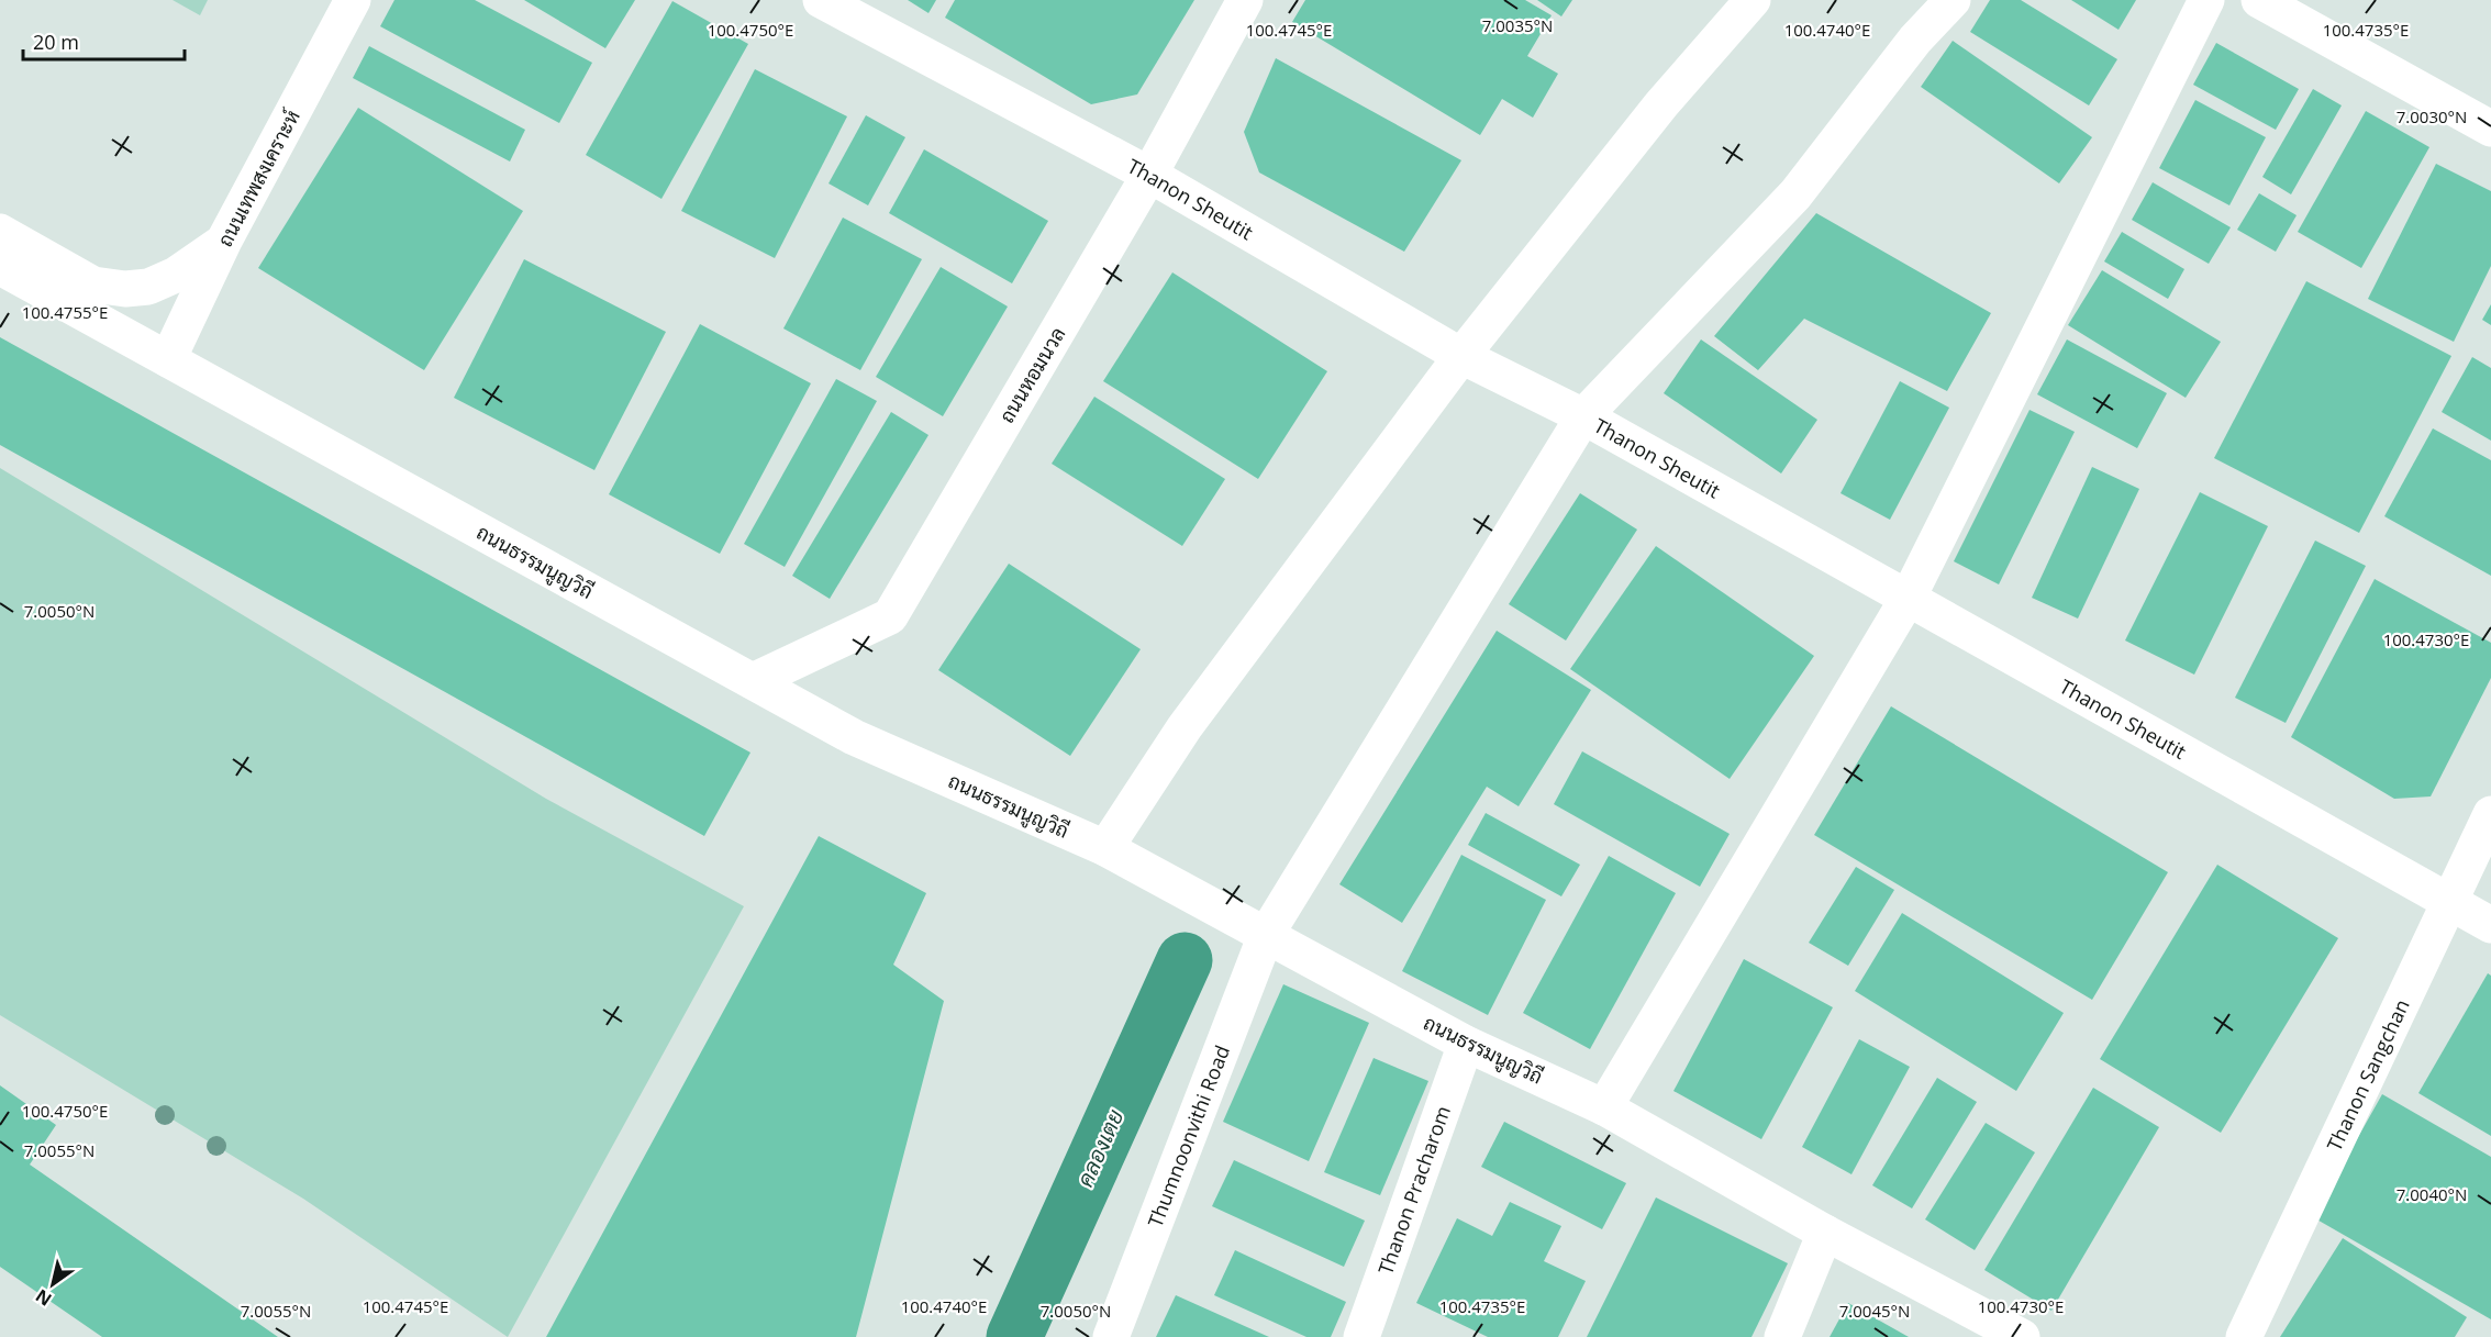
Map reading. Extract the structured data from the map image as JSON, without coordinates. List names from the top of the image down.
{
  "streets": {
    "street": [
      "ถนนเทพสงเคราะห์",
      "Thanon Sheutit",
      "ถนนหอมนวล",
      "ถนนธรรมนูญวิถี",
      "Thanon Sangchan",
      "Thumnoonvithi Road",
      "Thanon Pracharom"
    ]
  },
  "crossings": [
    ["ถนนเทพสงเคราะห์", "ถนนธรรมนูญวิถี"],
    ["Thanon Sheutit", "ถนนหอมนวล"],
    ["Thanon Sheutit", "Thanon Sangchan"],
    ["Thanon Sheutit", "Thumnoonvithi Road"],
    ["ถนนหอมนวล", "ถนนธรรมนูญวิถี"],
    ["ถนนธรรมนูญวิถี", "Thumnoonvithi Road"],
    ["ถนนธรรมนูญวิถี", "Thanon Pracharom"]
  ],
  "water": ["คลองเตย"],
  "scale_bar": "20 m",
  "north": "bottom left",
  "coordinates": [
    "7.0035°N",
    "100.4750°E",
    "100.4745°E",
    "100.4740°E",
    "100.4735°E",
    "7.0030°N",
    "100.4755°E",
    "7.0050°N",
    "100.4730°E",
    "7.0055°N",
    "7.0040°N",
    "7.0045°N"
  ]
}
